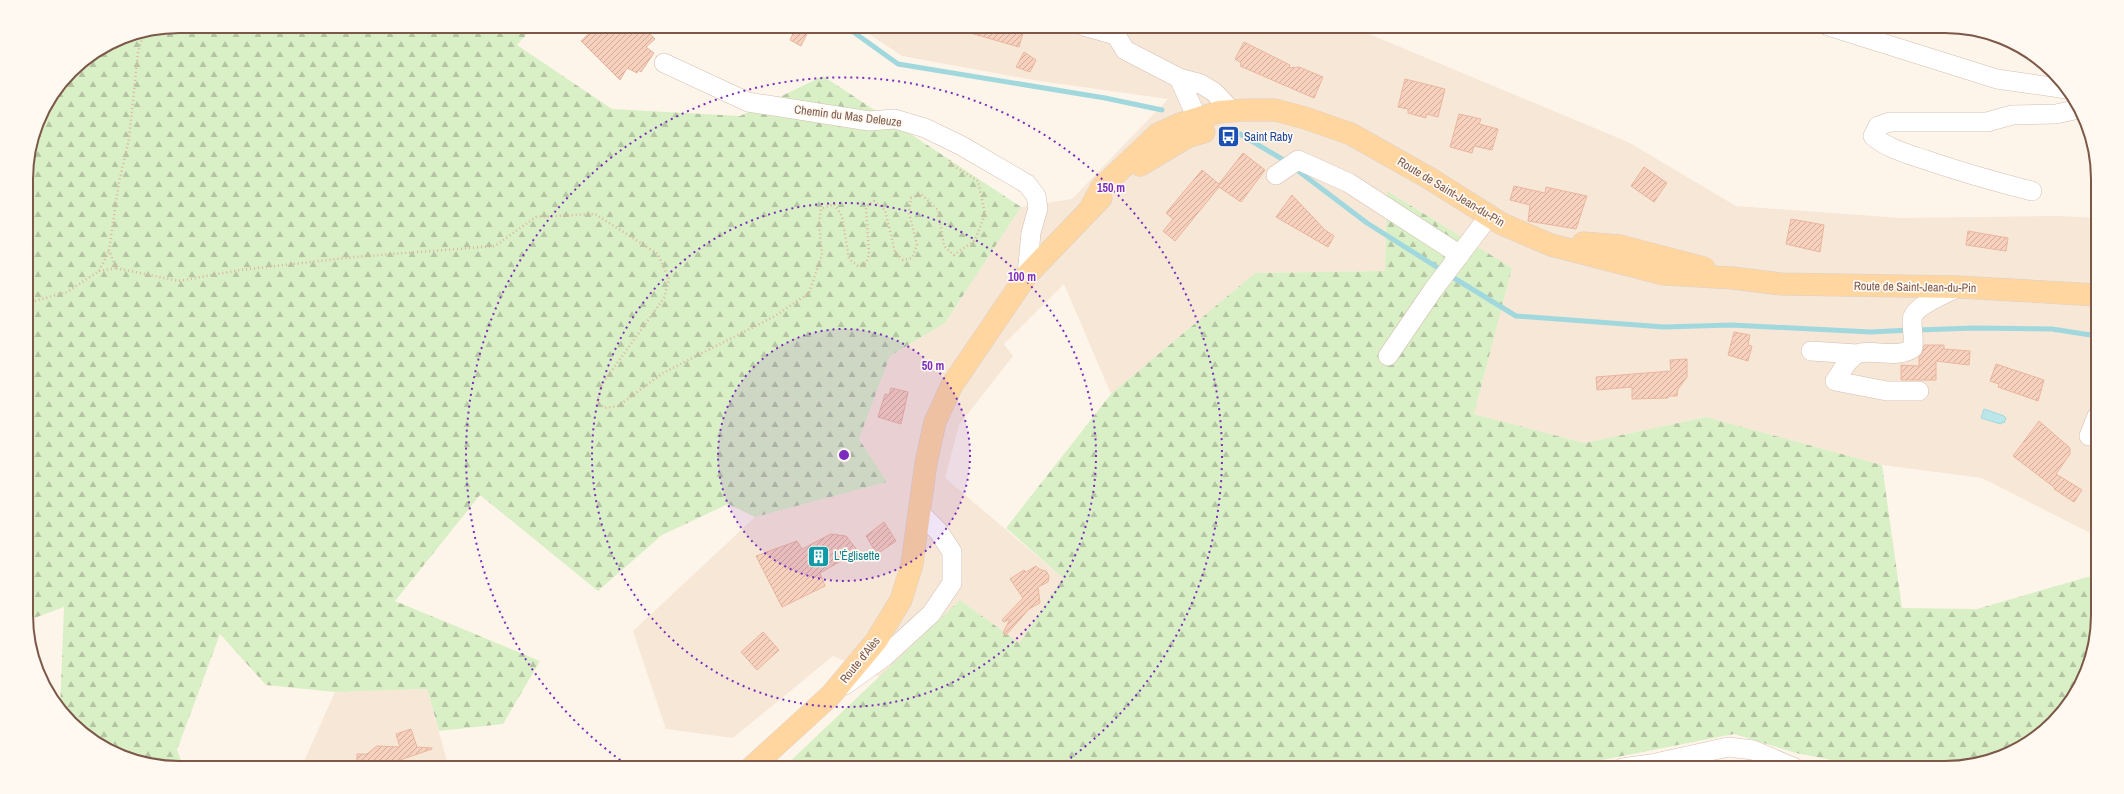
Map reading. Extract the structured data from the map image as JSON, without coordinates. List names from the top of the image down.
{
  "streets": {
    "main road": ["Route de Saint-Jean-du-Pin", "Route d'Alès"],
    "street": ["Chemin du Mas Deleuze"]
  },
  "crossings": [
    ["Chemin du Mas Deleuze", "Route de Saint-Jean-du-Pin"],
    ["Route de Saint-Jean-du-Pin", "Route d'Alès"]
  ],
  "places": {
    "bus stop": ["Saint Raby"],
    "building": ["L'Églisette"]
  },
  "rings": ["150 m", "100 m", "50 m"]
}
